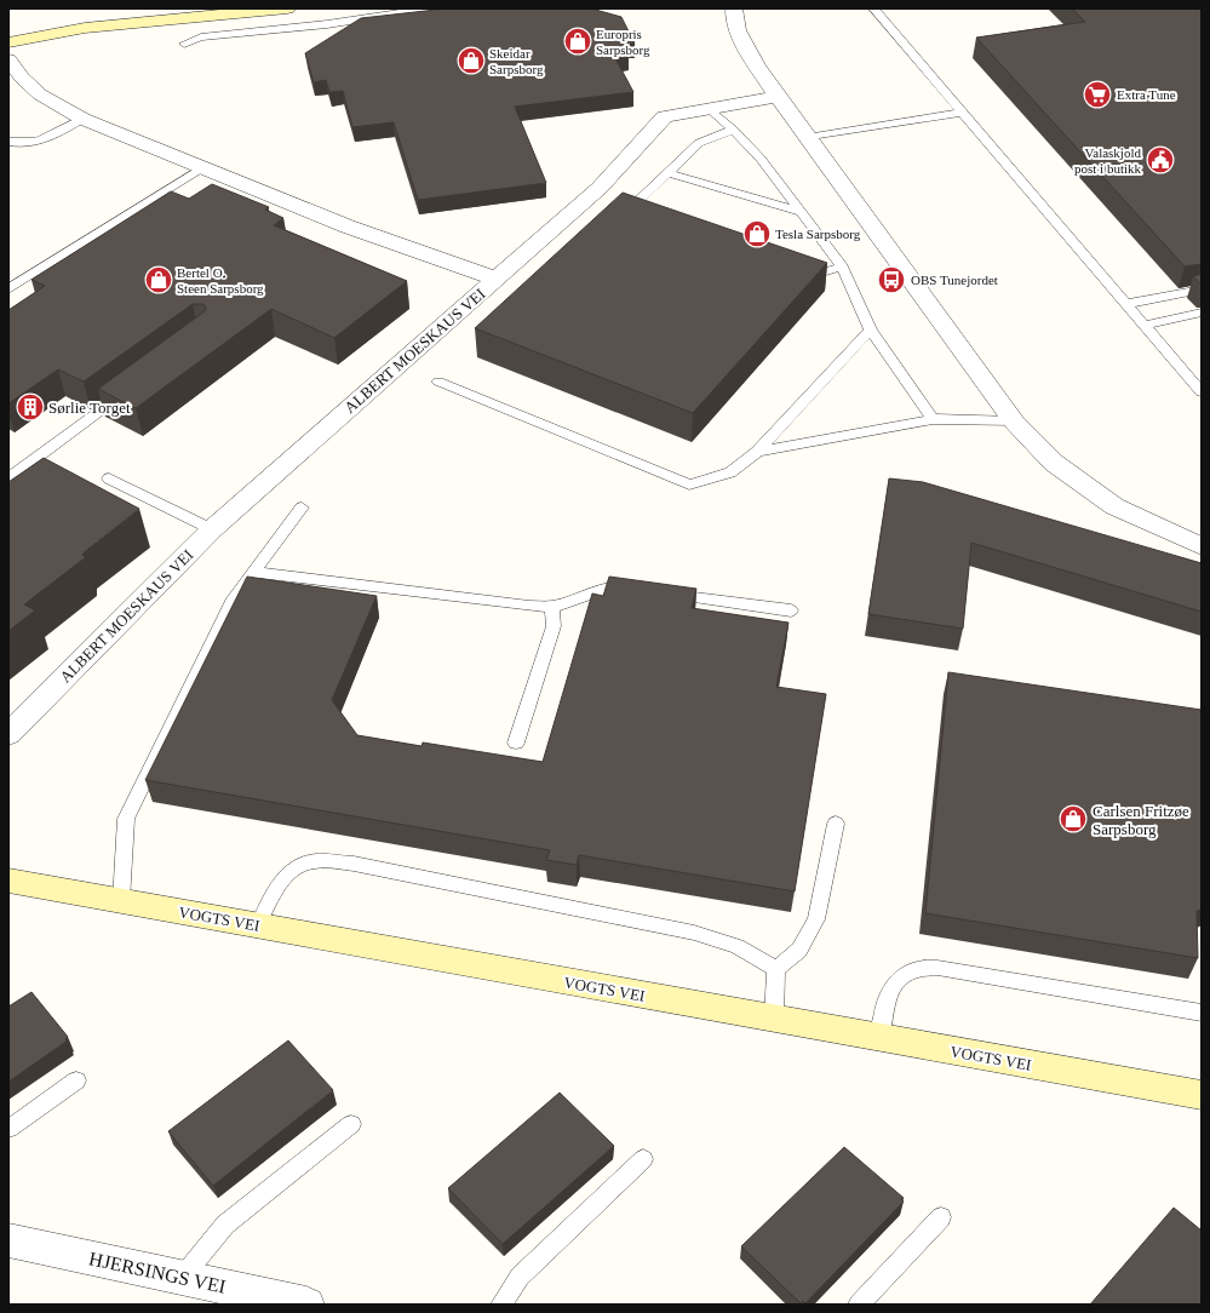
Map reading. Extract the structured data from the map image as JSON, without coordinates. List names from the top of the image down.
{
  "streets": {
    "street": ["ALBERT MOESKAUS VEI", "VOGTS VEI", "HJERSINGS VEI"]
  },
  "places": {
    "shop": [
      "Europris Sarpsborg",
      "Skeidar Sarpsborg",
      "Tesla Sarpsborg",
      "Bertel O. Steen Sarpsborg",
      "Carlsen Fritzøe Sarpsborg"
    ],
    "supermarket": ["Extra Tune"],
    "public building": ["Valaskjold post i butikk"],
    "bus stop": ["OBS Tunejordet"],
    "building": ["Sørlie Torget"]
  }
}
